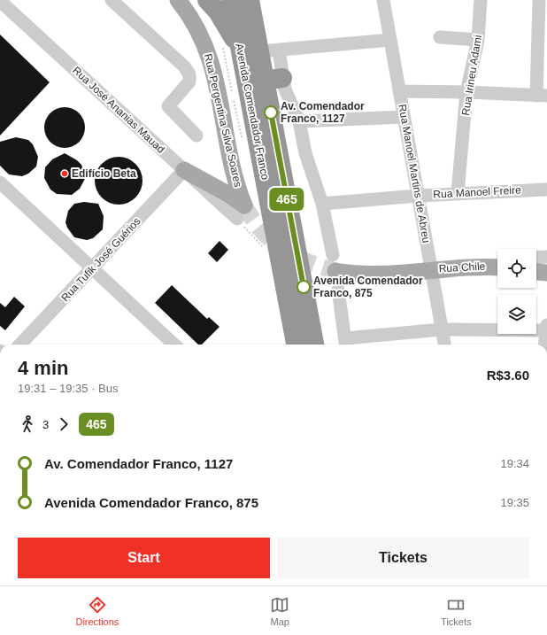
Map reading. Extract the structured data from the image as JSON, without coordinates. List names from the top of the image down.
{
  "streets": {
    "highway": ["Avenida Comendador Franco"],
    "main road": ["Rua Pergentina Silva Soares", "Rua Chile"],
    "street": [
      "Rua Irineu Adami",
      "Rua José Ananias Mauad",
      "Rua Manoel Martins de Abreu",
      "Rua Manoel Freire",
      "Rua Tufik José Guérios"
    ]
  },
  "crossings": [
    ["Rua Irineu Adami", "Rua Manoel Freire"],
    ["Rua José Ananias Mauad", "Rua Tufik José Guérios"],
    ["Avenida Comendador Franco", "Rua Manoel Freire"],
    ["Avenida Comendador Franco", "Rua Chile"],
    ["Rua Manoel Martins de Abreu", "Rua Manoel Freire"],
    ["Rua Manoel Martins de Abreu", "Rua Chile"]
  ],
  "places": ["Av. Comendador Franco, 1127", "Edifício Beta", "Avenida Comendador Franco, 875"],
  "lines": ["bus line 465"],
  "page": {
    "on_map": "465",
    "heading": ["4 min", "19:31 – 19:35 · Bus", "R$3.60"],
    "legs": ["3", "465"],
    "list": [
      {
        "name": "Av. Comendador Franco, 1127",
        "value": "19:34"
      },
      {
        "name": "Avenida Comendador Franco, 875",
        "value": "19:35"
      }
    ],
    "buttons": ["Start", "Tickets"],
    "tabs": ["Directions", "Map", "Tickets"]
  }
}
